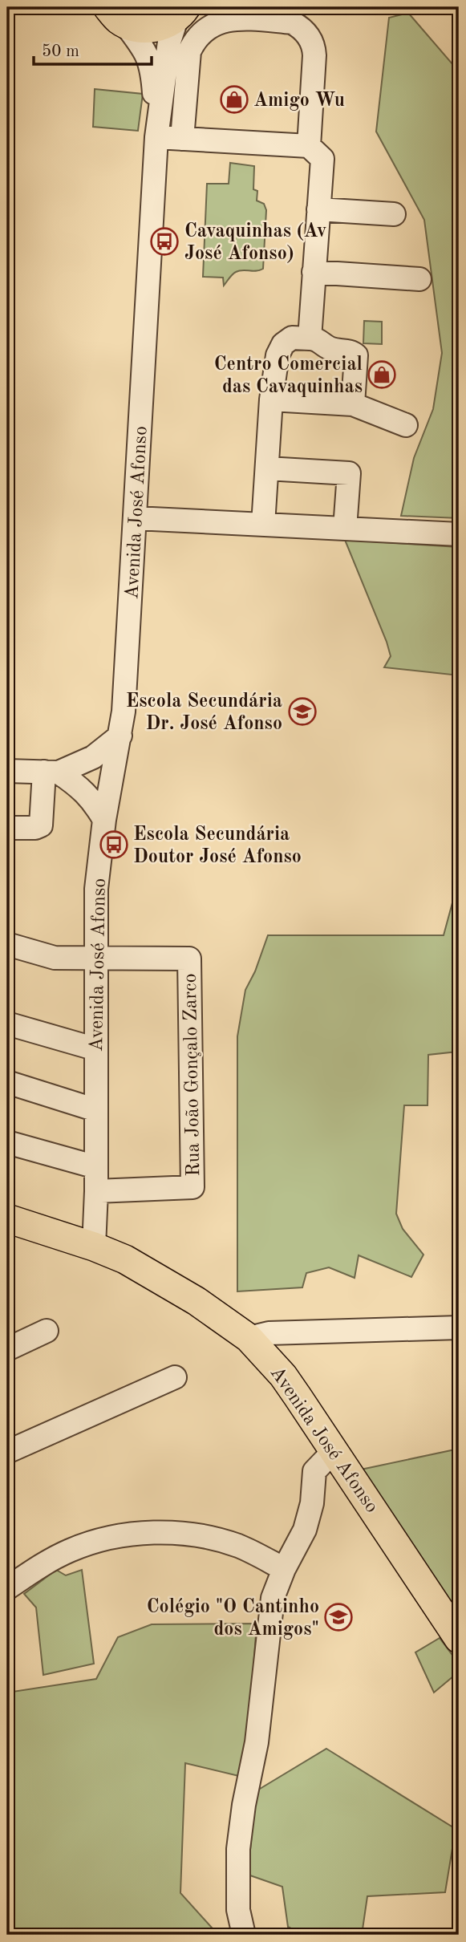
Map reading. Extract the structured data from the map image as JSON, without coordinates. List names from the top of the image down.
{
  "streets": {
    "main road": ["Avenida José Afonso"],
    "street": ["Rua João Gonçalo Zarco"]
  },
  "crossings": [
    ["Avenida José Afonso", "Rua João Gonçalo Zarco"]
  ],
  "places": {
    "shop": ["Amigo Wu", "Centro Comercial das Cavaquinhas"],
    "bus stop": ["Cavaquinhas (Av José Afonso)", "Escola Secundária Doutor José Afonso"],
    "school or university": ["Escola Secundária Dr. José Afonso", "Colégio \"O Cantinho dos Amigos\""]
  },
  "scale_bar": "50 m"
}
